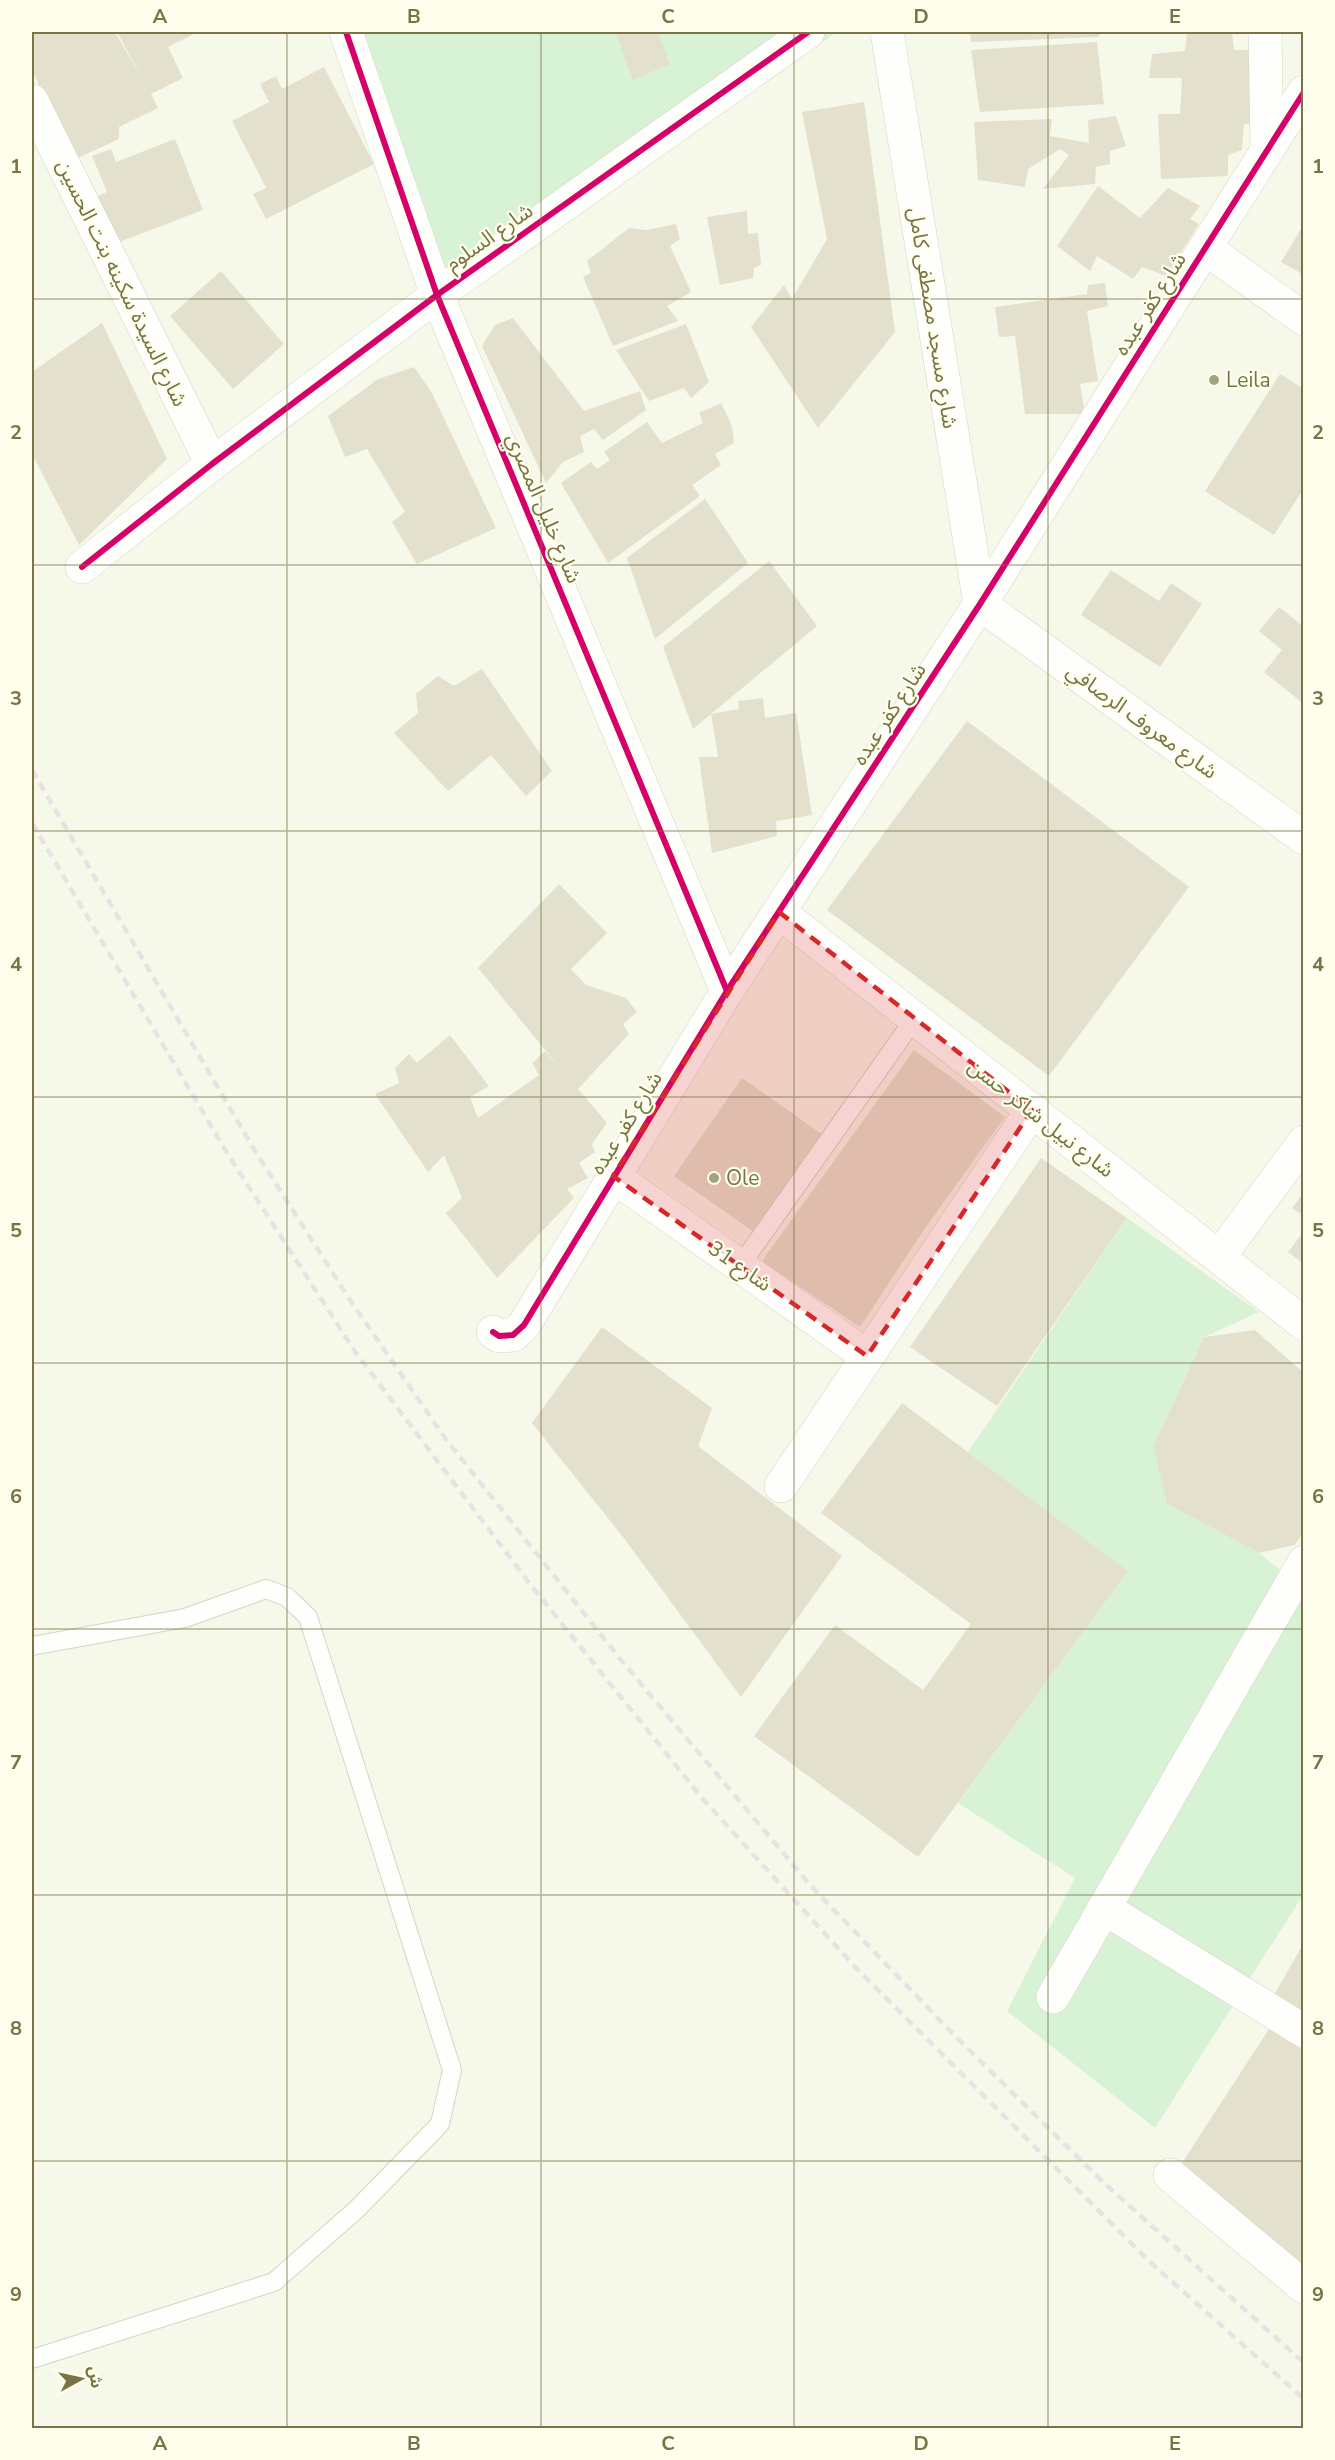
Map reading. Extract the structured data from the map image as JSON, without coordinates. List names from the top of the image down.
{
  "streets": {
    "street": [
      "شارع السلوم",
      "شارع السيدة سكينه بنت الحسين",
      "شارع كفر عبده",
      "شارع مسجد مصطفى كامل",
      "شارع خليل المصري",
      "شارع معروف الرصافي",
      "شارع نبيل شاكر حسن",
      "شارع 31"
    ]
  },
  "crossings": [
    ["شارع السلوم", "شارع السيدة سكينه بنت الحسين"],
    ["شارع السلوم", "شارع خليل المصري"],
    ["شارع كفر عبده", "شارع مسجد مصطفى كامل"],
    ["شارع كفر عبده", "شارع خليل المصري"],
    ["شارع كفر عبده", "شارع معروف الرصافي"],
    ["شارع كفر عبده", "شارع نبيل شاكر حسن"],
    ["شارع كفر عبده", "شارع 31"],
    ["شارع مسجد مصطفى كامل", "شارع معروف الرصافي"]
  ],
  "places": ["Leila", "Ole"],
  "north": "right",
  "grid": {
    "columns": [
      "A",
      "B",
      "C",
      "D",
      "E"
    ],
    "rows": [
      "1",
      "2",
      "3",
      "4",
      "5",
      "6",
      "7",
      "8",
      "9"
    ]
  }
}
